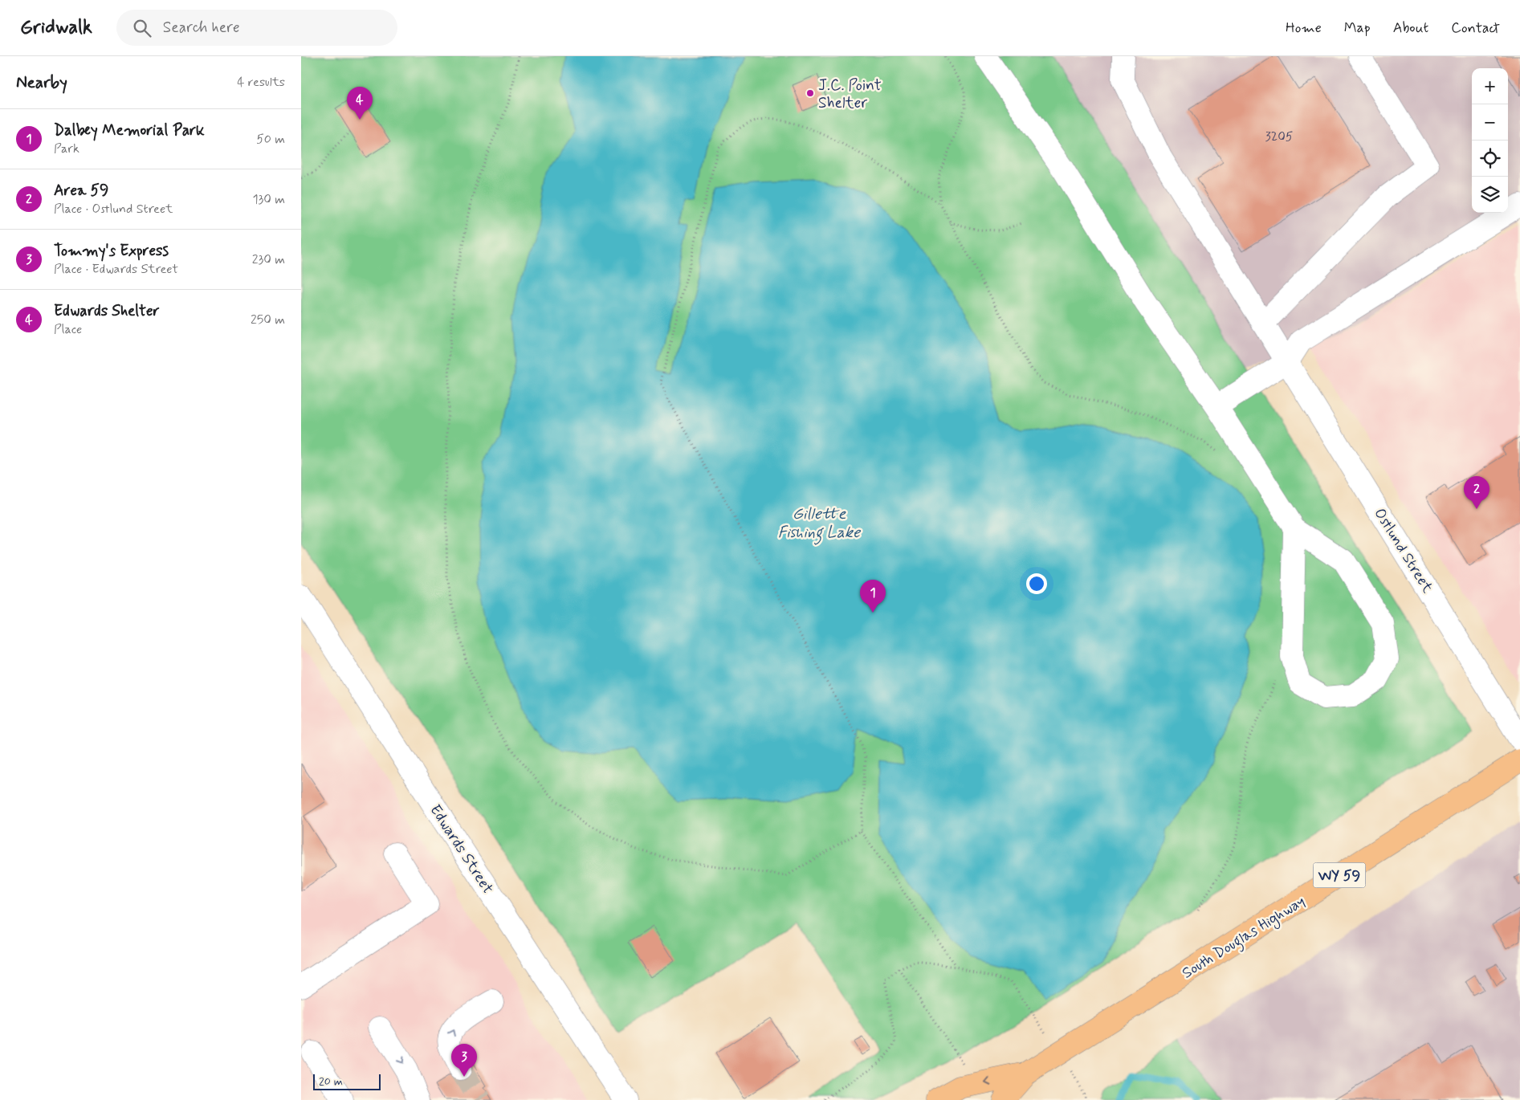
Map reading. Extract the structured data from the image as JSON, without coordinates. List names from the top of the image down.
{
  "streets": {
    "highway": ["WY 59", "South Douglas Highway"],
    "street": ["Ostlund Street", "Edwards Street"]
  },
  "water": ["Gillette Fishing Lake"],
  "places": ["J.C. Point Shelter"],
  "house_numbers": ["3205"],
  "scale_bar": "20 m",
  "page": {
    "header": "Gridwalk",
    "search": "Search here",
    "nav": [
      "Home",
      "Map",
      "About",
      "Contact"
    ],
    "heading": ["Nearby", "4 results"],
    "map_buttons": ["+", "−"],
    "pins": [
      "4",
      "2",
      "1",
      "3"
    ],
    "list": [
      {
        "mark": "1",
        "name": "Dalbey Memorial Park",
        "note": "Park",
        "value": "50 m"
      },
      {
        "mark": "2",
        "name": "Area 59",
        "note": "Place · Ostlund Street",
        "value": "130 m"
      },
      {
        "mark": "3",
        "name": "Tommy's Express",
        "note": "Place · Edwards Street",
        "value": "230 m"
      },
      {
        "mark": "4",
        "name": "Edwards Shelter",
        "note": "Place",
        "value": "250 m"
      }
    ],
    "scale": "20 m"
  }
}
